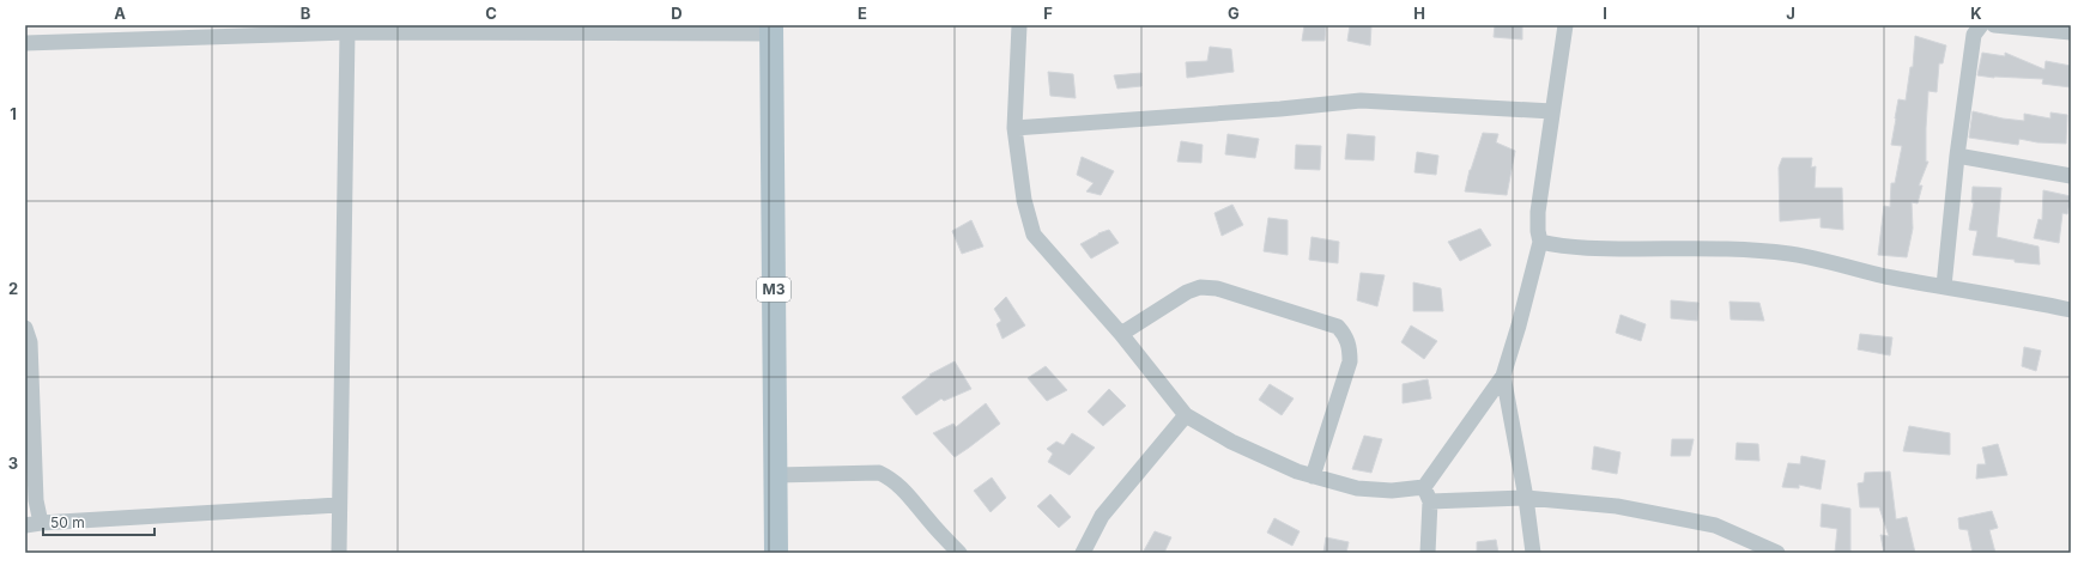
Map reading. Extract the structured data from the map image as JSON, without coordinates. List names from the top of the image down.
{
  "streets": {
    "main road": ["M3"]
  },
  "scale_bar": "50 m",
  "grid": {
    "columns": [
      "A",
      "B",
      "C",
      "D",
      "E",
      "F",
      "G",
      "H",
      "I",
      "J",
      "K"
    ],
    "rows": ["1", "2", "3"]
  }
}
